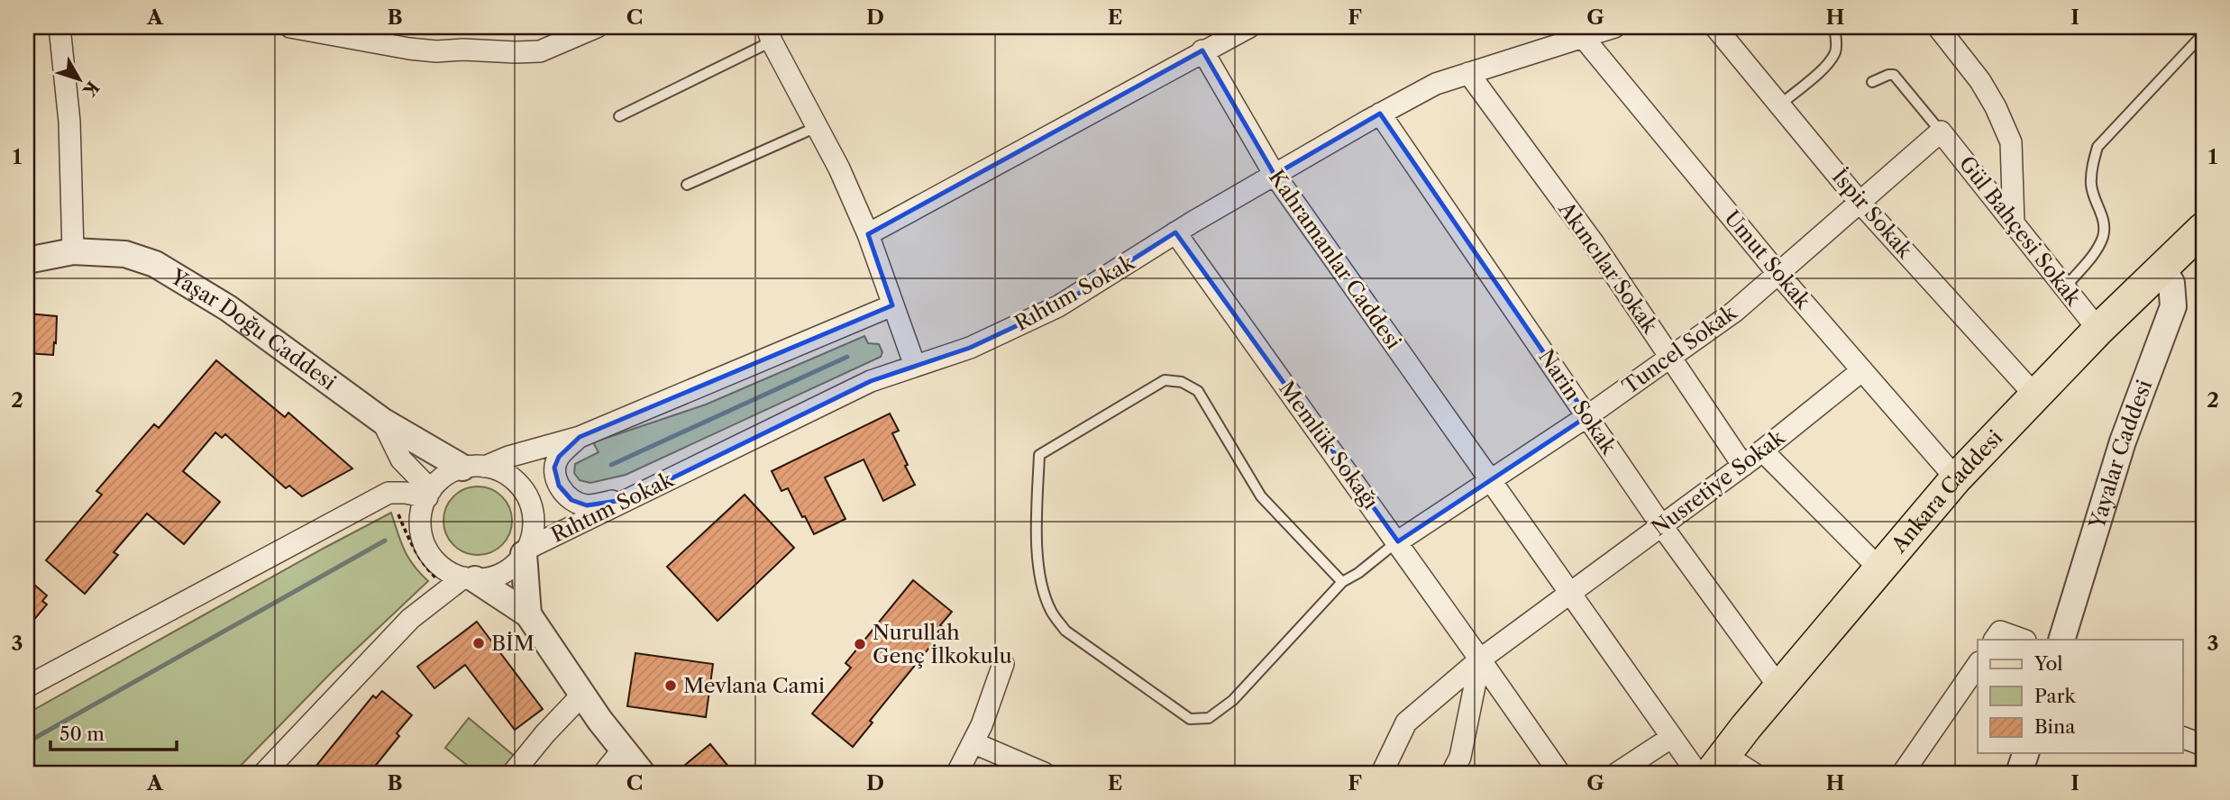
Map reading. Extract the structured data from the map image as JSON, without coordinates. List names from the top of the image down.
{
  "streets": {
    "main road": ["Ankara Caddesi"],
    "street": [
      "İspir Sokak",
      "Gül Bahçesi Sokak",
      "Kahramanlar Caddesi",
      "Umut Sokak",
      "Akıncılar Sokak",
      "Rıhtım Sokak",
      "Yaşar Doğu Caddesi",
      "Tuncel Sokak",
      "Narin Sokak",
      "Memlük Sokağı",
      "Yayalar Caddesi",
      "Nusretiye Sokak"
    ]
  },
  "crossings": [
    ["İspir Sokak", "Tuncel Sokak"],
    ["İspir Sokak", "Ankara Caddesi"],
    ["Gül Bahçesi Sokak", "Tuncel Sokak"],
    ["Gül Bahçesi Sokak", "Ankara Caddesi"],
    ["Kahramanlar Caddesi", "Rıhtım Sokak"],
    ["Kahramanlar Caddesi", "Tuncel Sokak"],
    ["Kahramanlar Caddesi", "Nusretiye Sokak"],
    ["Umut Sokak", "Rıhtım Sokak"],
    ["Umut Sokak", "Tuncel Sokak"],
    ["Umut Sokak", "Nusretiye Sokak"],
    ["Umut Sokak", "Ankara Caddesi"],
    ["Akıncılar Sokak", "Rıhtım Sokak"],
    ["Akıncılar Sokak", "Tuncel Sokak"],
    ["Akıncılar Sokak", "Nusretiye Sokak"],
    ["Rıhtım Sokak", "Yaşar Doğu Caddesi"],
    ["Rıhtım Sokak", "Narin Sokak"],
    ["Rıhtım Sokak", "Memlük Sokağı"],
    ["Tuncel Sokak", "Narin Sokak"],
    ["Tuncel Sokak", "Memlük Sokağı"],
    ["Narin Sokak", "Nusretiye Sokak"],
    ["Narin Sokak", "Ankara Caddesi"],
    ["Memlük Sokağı", "Nusretiye Sokak"],
    ["Yayalar Caddesi", "Ankara Caddesi"]
  ],
  "places": ["BİM", "Nurullah Genç İlkokulu", "Mevlana Cami"],
  "legend": ["Yol", "Park", "Bina"],
  "scale_bar": "50 m",
  "north": "bottom right",
  "grid": {
    "columns": [
      "A",
      "B",
      "C",
      "D",
      "E",
      "F",
      "G",
      "H",
      "I"
    ],
    "rows": ["1", "2", "3"]
  }
}
